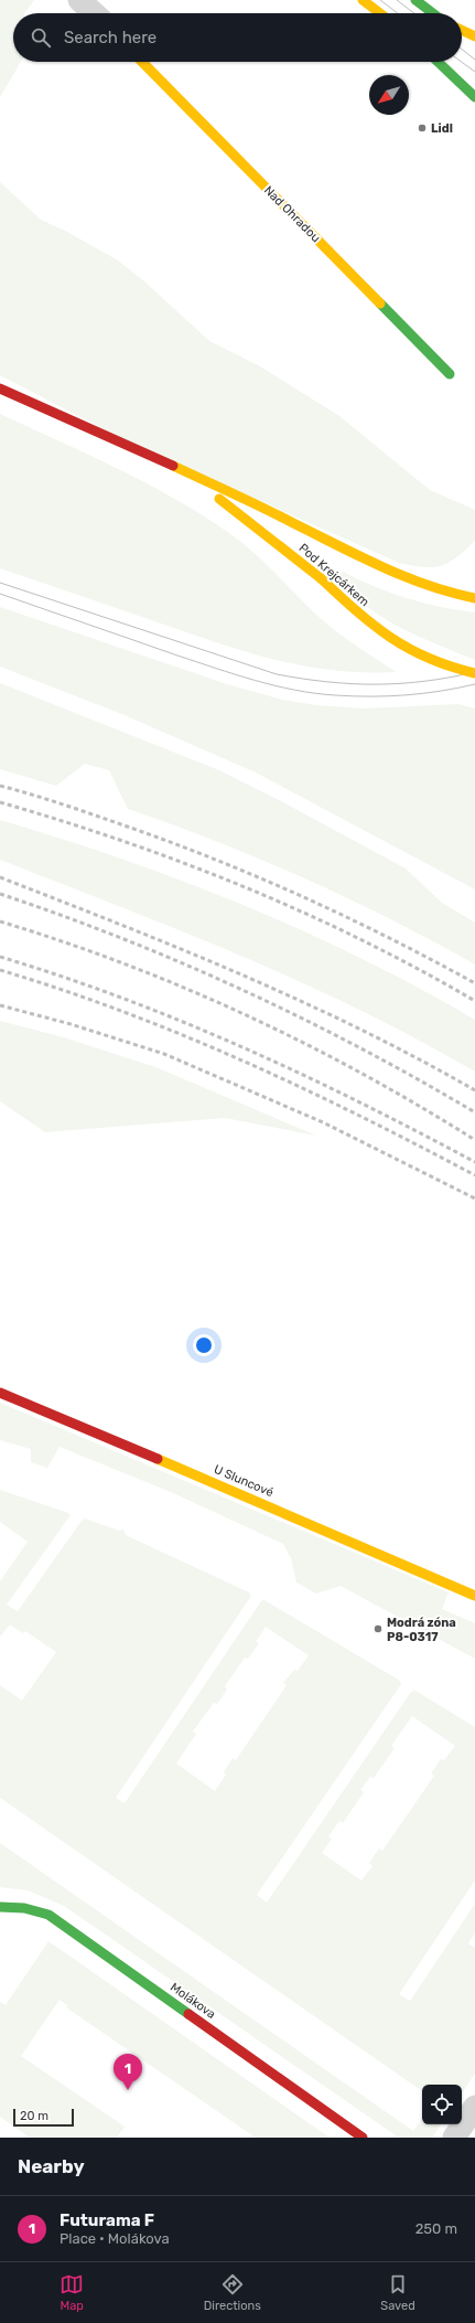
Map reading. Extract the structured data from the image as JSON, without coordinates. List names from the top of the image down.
{
  "streets": {
    "street": [
      "Nad Ohradou",
      "Pod Krejcárkem",
      "U Sluncové",
      "Molákova"
    ]
  },
  "places": ["Lidl", "Modrá zóna P8-0317"],
  "scale_bar": "20 m",
  "north": "bottom left",
  "page": {
    "search": "Search here",
    "pins": "1",
    "scale": "20 m",
    "heading": "Nearby",
    "list": [
      {
        "mark": "1",
        "name": "Futurama F",
        "note": "Place · Molákova",
        "value": "250 m"
      }
    ],
    "nav": ["Map", "Directions", "Saved"]
  }
}
